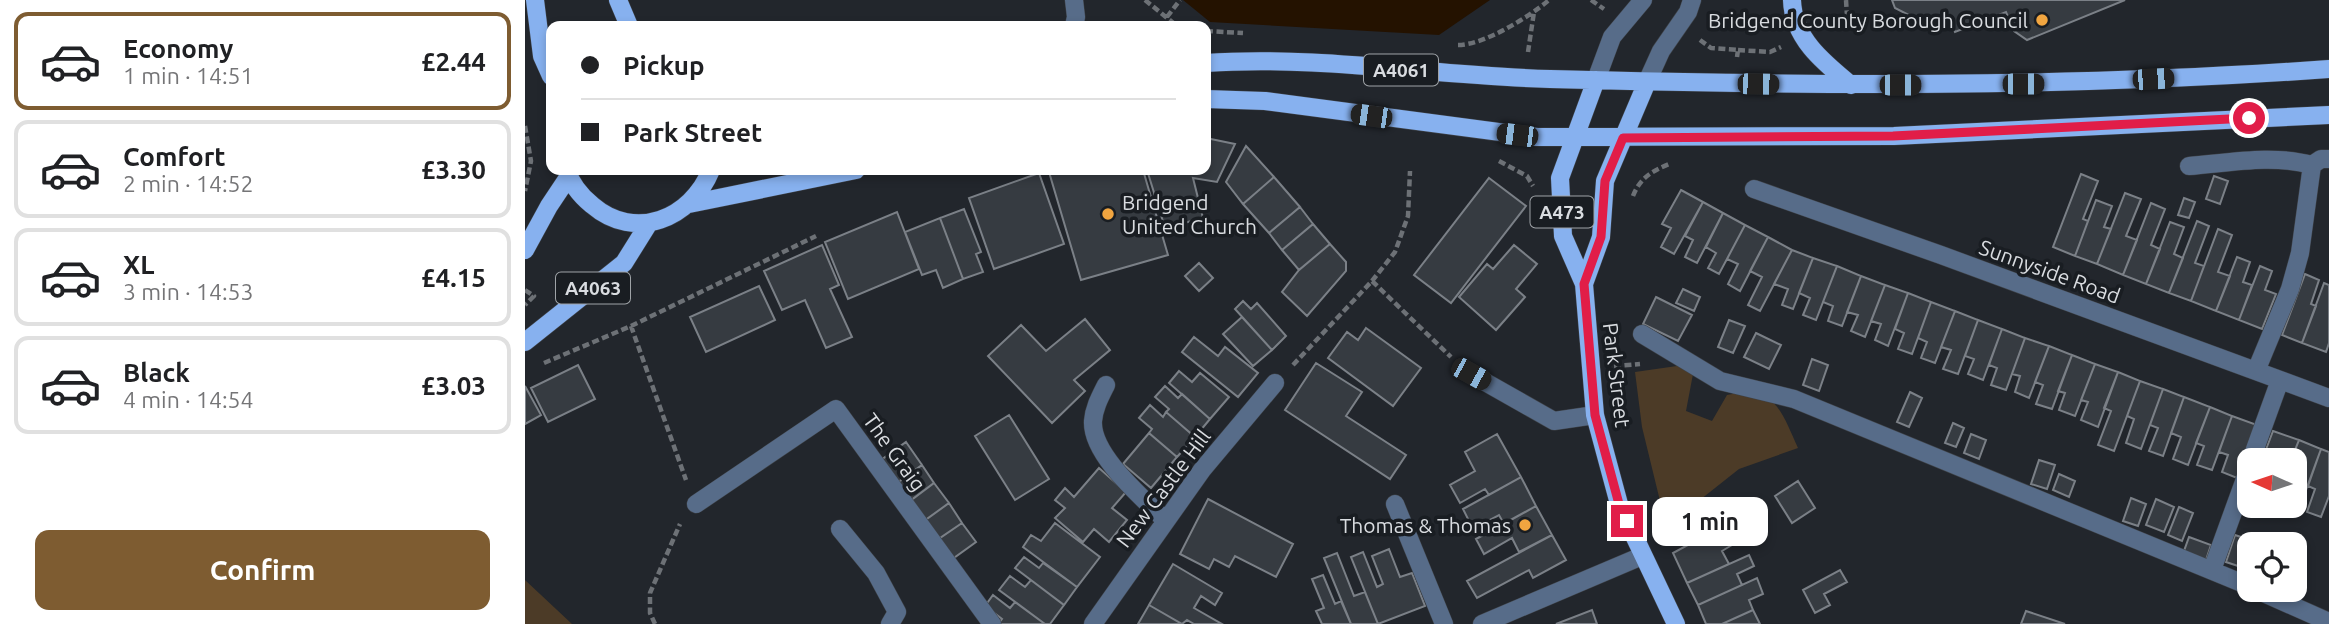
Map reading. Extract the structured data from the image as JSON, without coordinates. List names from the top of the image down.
{
  "streets": {
    "main road": [
      "A4061",
      "A473",
      "A4063",
      "Park Street"
    ],
    "street": ["Sunnyside Road", "The Graig", "New Castle Hill"]
  },
  "crossings": [
    ["A4061", "Park Street"]
  ],
  "places": ["Bridgend County Borough Council", "Bridgend United Church", "Thomas & Thomas"],
  "north": "left",
  "page": {
    "list": [
      {
        "name": "Economy",
        "note": "1 min · 14:51",
        "value": "£2.44"
      },
      {
        "name": "Comfort",
        "note": "2 min · 14:52",
        "value": "£3.30"
      },
      {
        "name": "XL",
        "note": "3 min · 14:53",
        "value": "£4.15"
      },
      {
        "name": "Black",
        "note": "4 min · 14:54",
        "value": "£3.03"
      }
    ],
    "banner": ["Pickup", "Park Street"],
    "bubble": "1 min",
    "buttons": "Confirm"
  }
}
